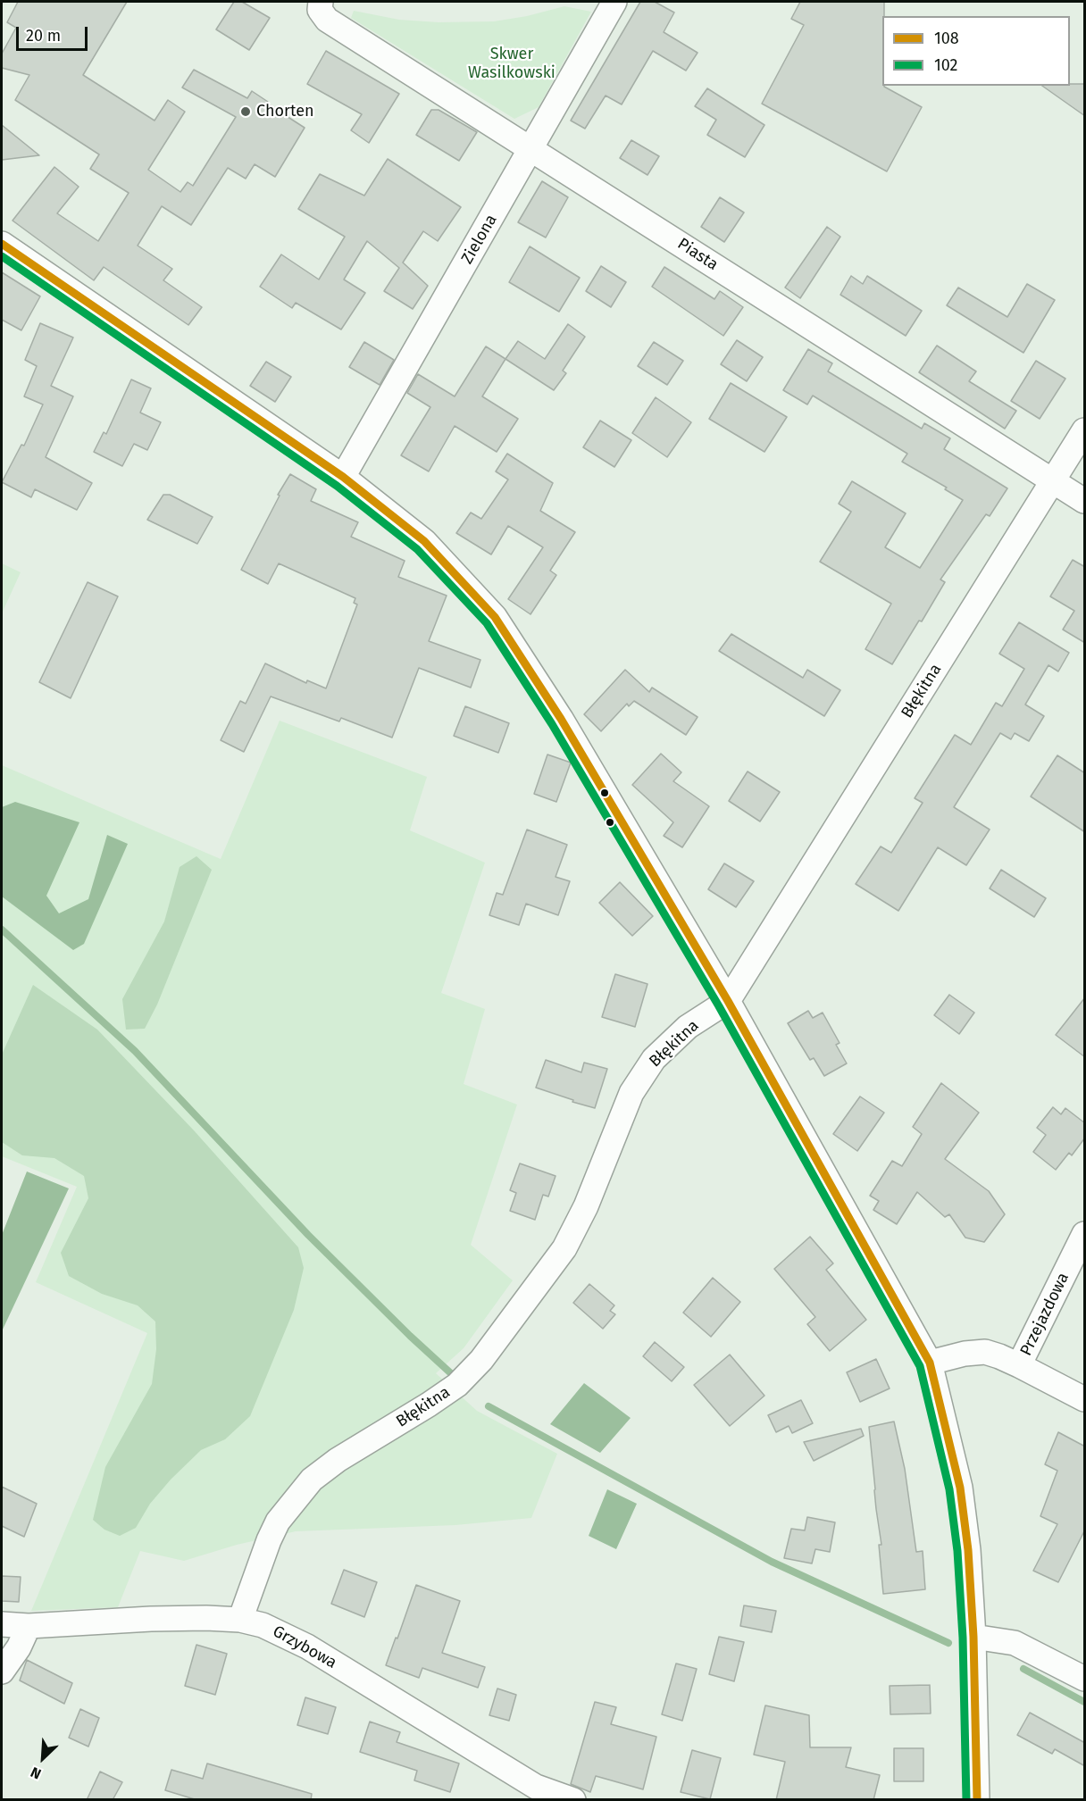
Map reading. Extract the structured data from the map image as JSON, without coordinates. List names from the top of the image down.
{
  "streets": {
    "street": [
      "Zielona",
      "Piasta",
      "Błękitna",
      "Przejazdowa",
      "Grzybowa"
    ]
  },
  "crossings": [
    ["Zielona", "Piasta"],
    ["Piasta", "Błękitna"],
    ["Błękitna", "Grzybowa"]
  ],
  "parks": ["Skwer Wasilkowski"],
  "places": ["Chorten"],
  "lines": ["transit line 108", "transit line 102"],
  "legend": ["108", "102"],
  "scale_bar": "20 m",
  "north": "bottom left"
}
